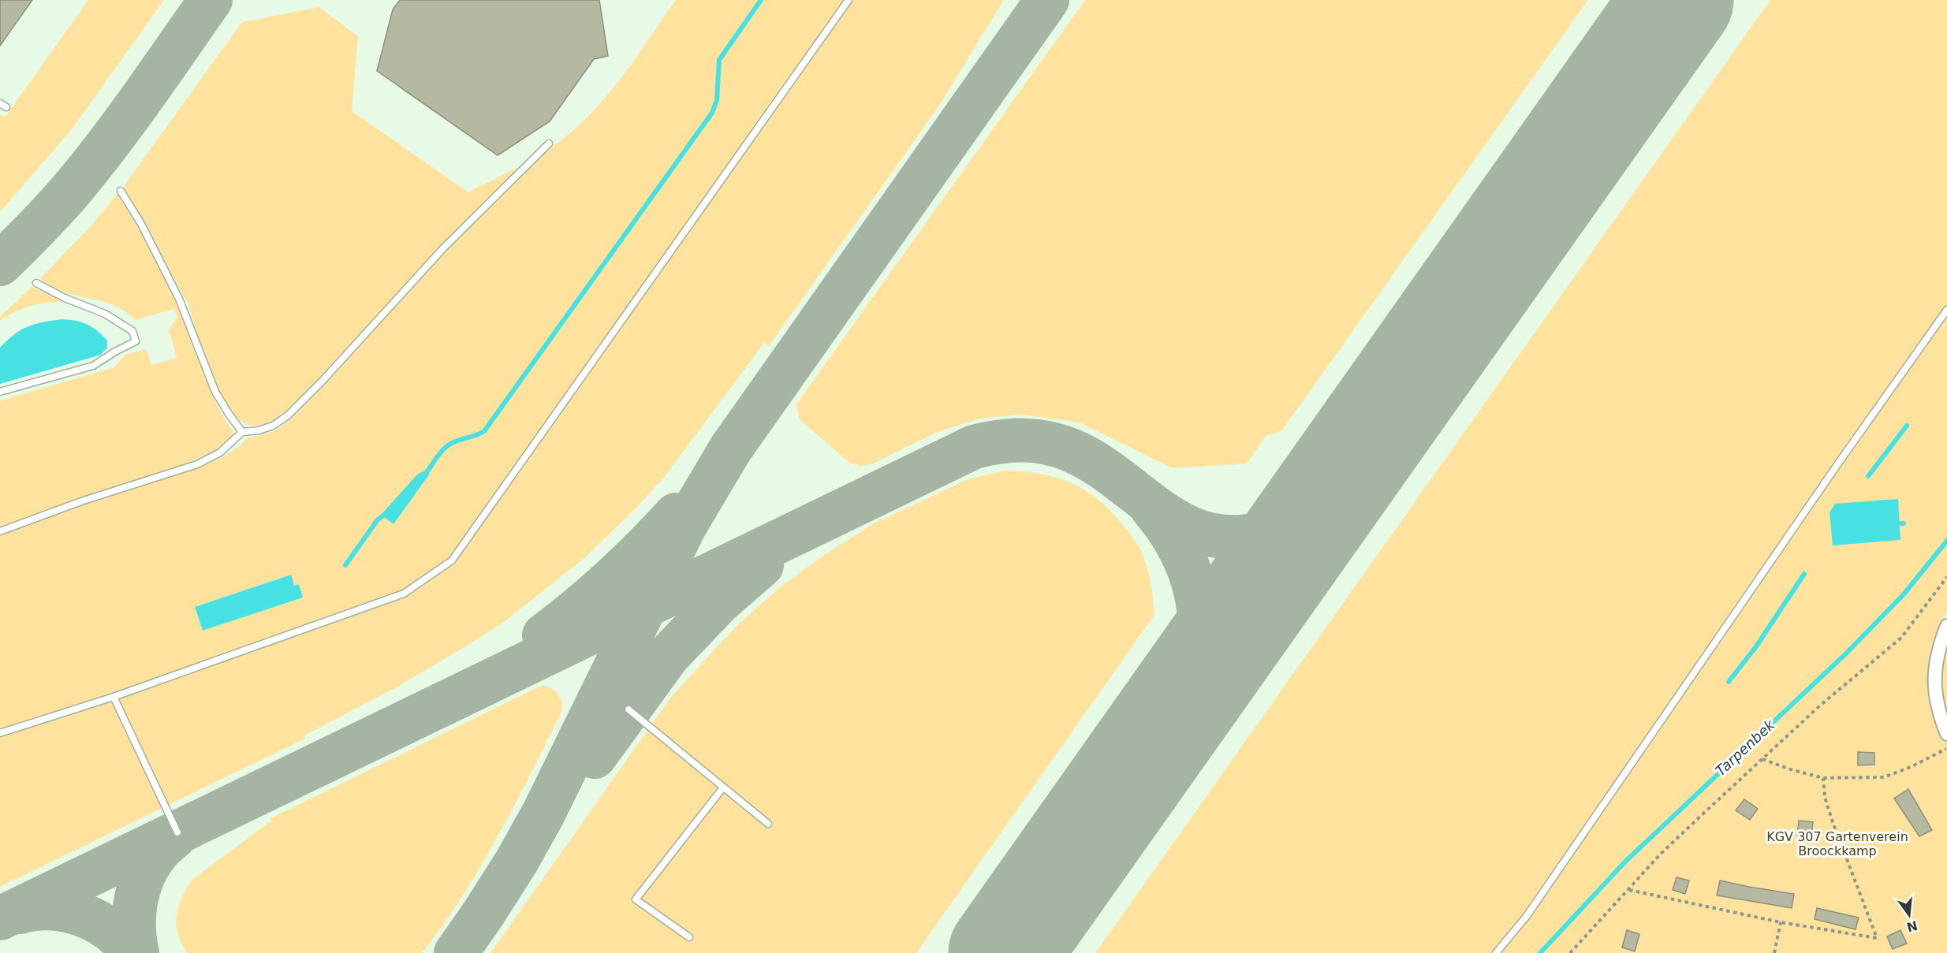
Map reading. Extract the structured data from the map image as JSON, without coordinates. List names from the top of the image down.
{
  "water": ["Tarpenbek"],
  "parks": ["KGV 307 Gartenverein Broockkamp"],
  "north": "bottom"
}
